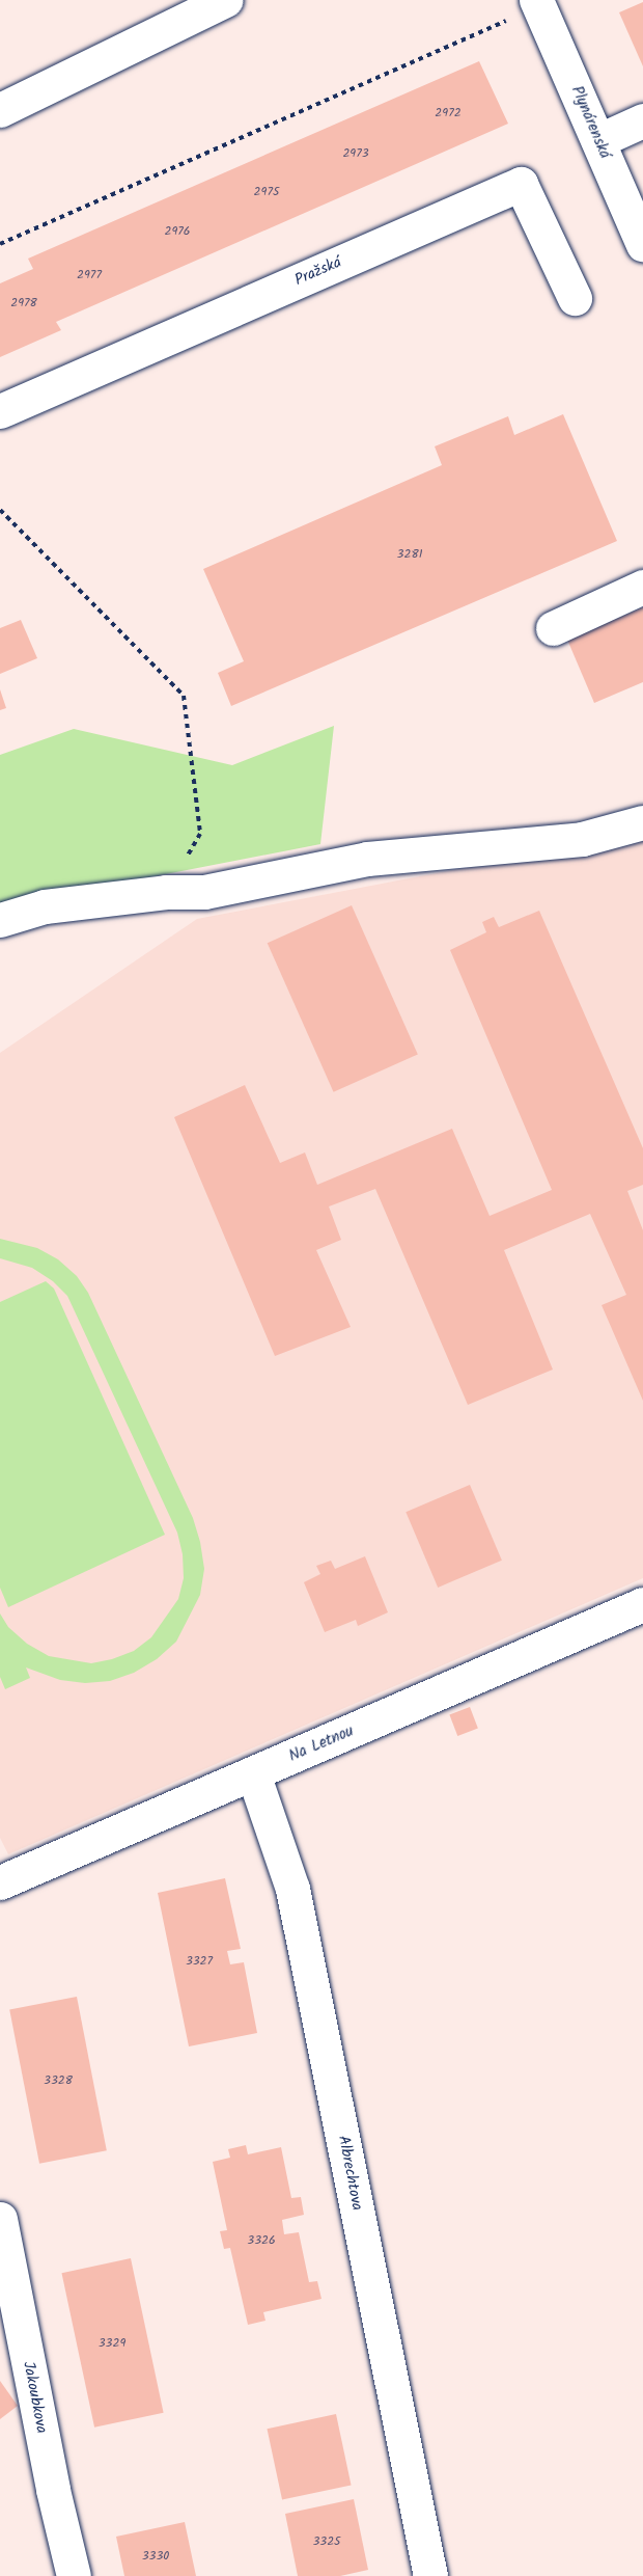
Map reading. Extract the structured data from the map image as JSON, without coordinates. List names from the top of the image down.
{
  "streets": {
    "street": [
      "Plynárenská",
      "Pražská",
      "Na Letnou",
      "Albrechtova",
      "Jakoubkova"
    ]
  },
  "crossings": [
    ["Na Letnou", "Albrechtova"]
  ],
  "house_numbers": [
    "2972",
    "2973",
    "2975",
    "2976",
    "2977",
    "2978",
    "3281",
    "3327",
    "3328",
    "3326",
    "3329",
    "3325",
    "3330"
  ]
}
